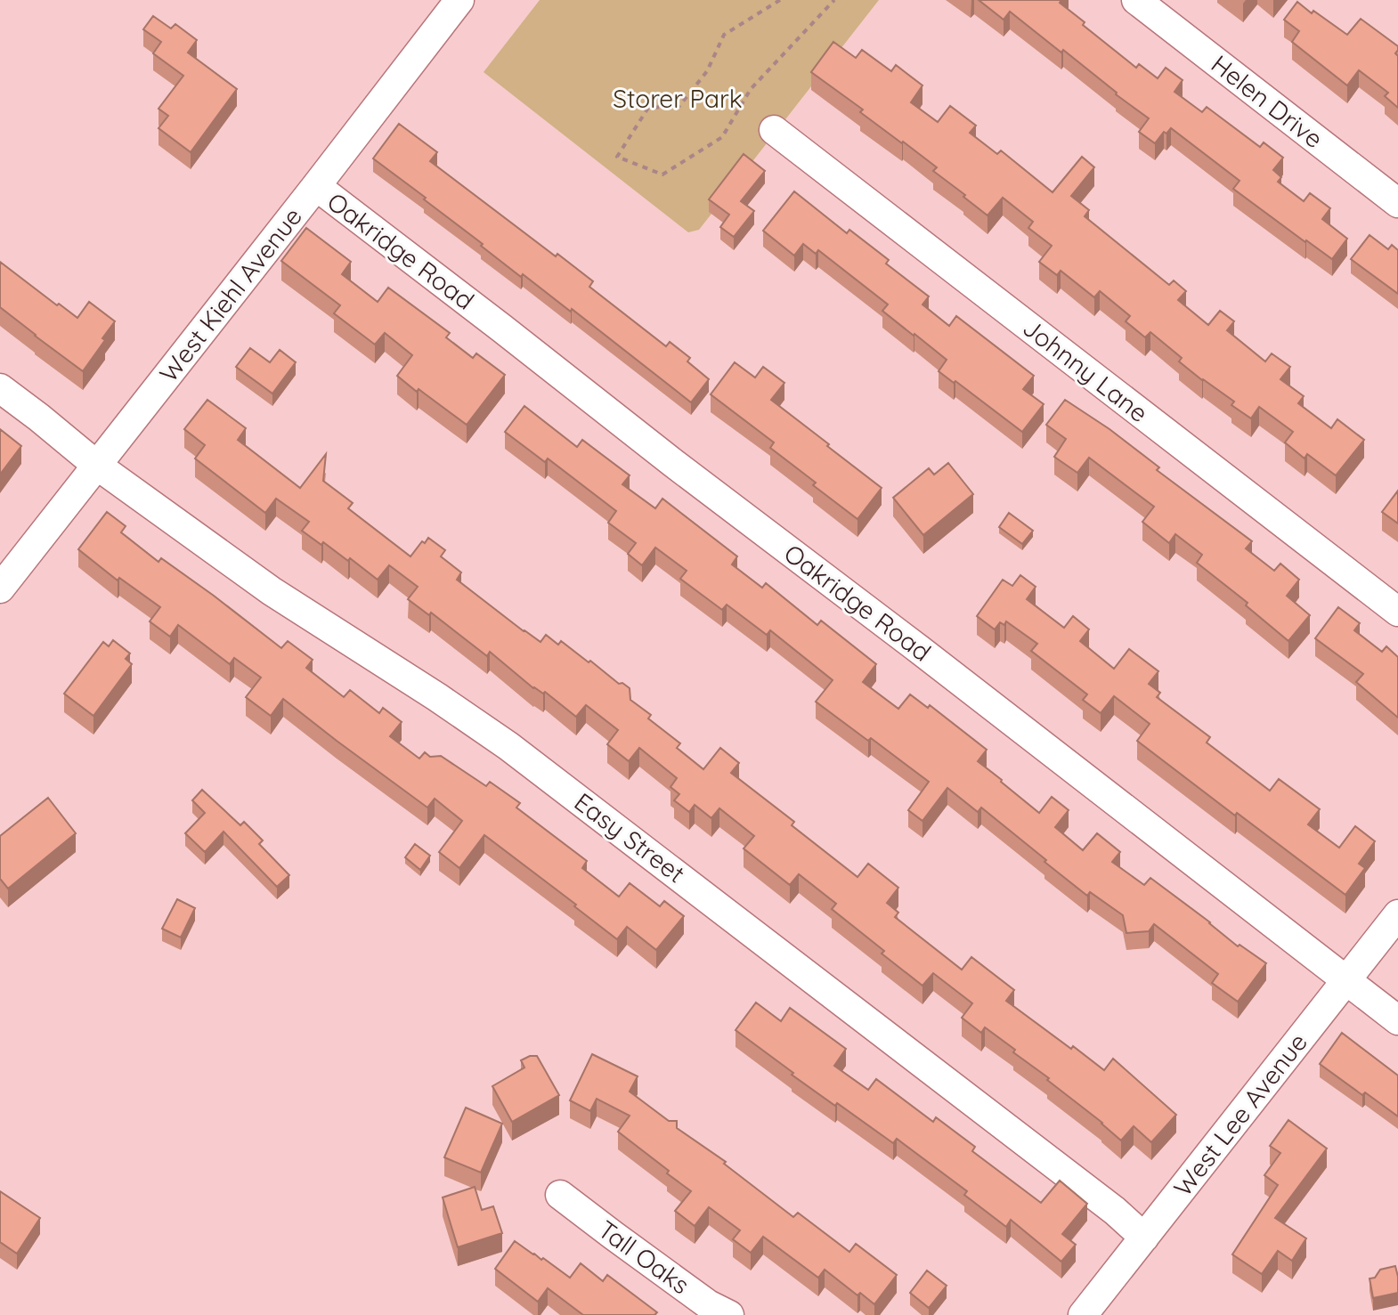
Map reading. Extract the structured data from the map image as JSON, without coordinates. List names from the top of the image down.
{
  "streets": {
    "street": [
      "Helen Drive",
      "Oakridge Road",
      "West Kiehl Avenue",
      "Johnny Lane",
      "Easy Street",
      "West Lee Avenue",
      "Tall Oaks"
    ]
  },
  "crossings": [
    ["Oakridge Road", "West Kiehl Avenue"],
    ["Oakridge Road", "West Lee Avenue"],
    ["West Kiehl Avenue", "Easy Street"],
    ["Easy Street", "West Lee Avenue"]
  ],
  "parks": ["Storer Park"]
}
